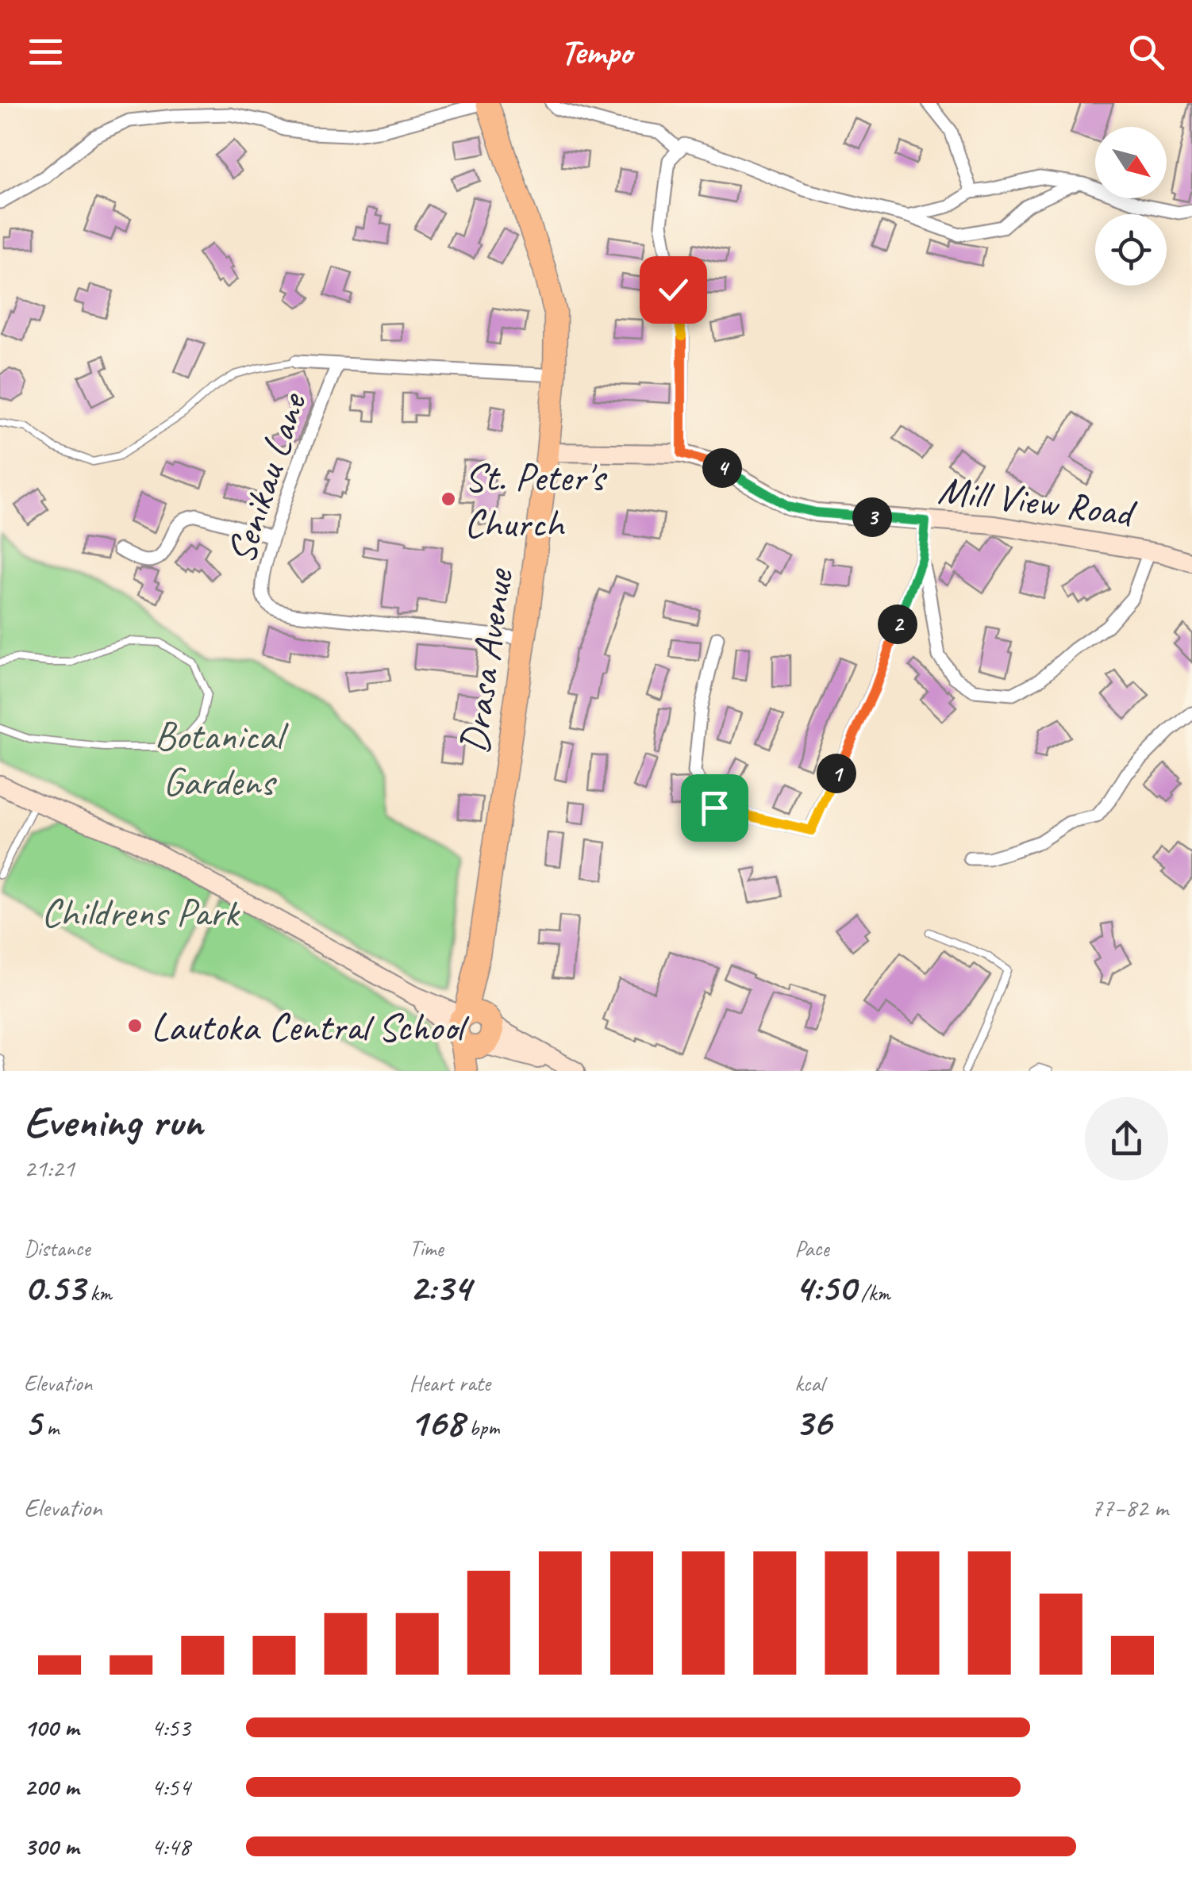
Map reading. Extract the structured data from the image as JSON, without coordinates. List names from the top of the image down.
{
  "streets": {
    "highway": ["Drasa Avenue"],
    "street": ["Senikau Lane", "Mill View Road"]
  },
  "crossings": [
    ["Senikau Lane", "Drasa Avenue"],
    ["Mill View Road", "Drasa Avenue"]
  ],
  "parks": ["Botanical Gardens", "Childrens Park"],
  "places": ["St. Peter's Church", "Lautoka Central School"],
  "north": "bottom right",
  "page": {
    "header": "Tempo",
    "pins": [
      "4",
      "3",
      "2",
      "1"
    ],
    "heading": ["Evening run", "21:21"],
    "stats": [
      ["Distance", "0.53 km"],
      ["Time", "2:34"],
      ["Pace", "4:50 /km"],
      ["Elevation", "5 m"],
      ["Heart rate", "168 bpm"],
      ["kcal", "36"]
    ],
    "chart": ["Elevation", "77–82 m"],
    "list": [
      {
        "name": "100 m",
        "note": "4:53"
      },
      {
        "name": "200 m",
        "note": "4:54"
      },
      {
        "name": "300 m",
        "note": "4:48"
      }
    ]
  }
}
